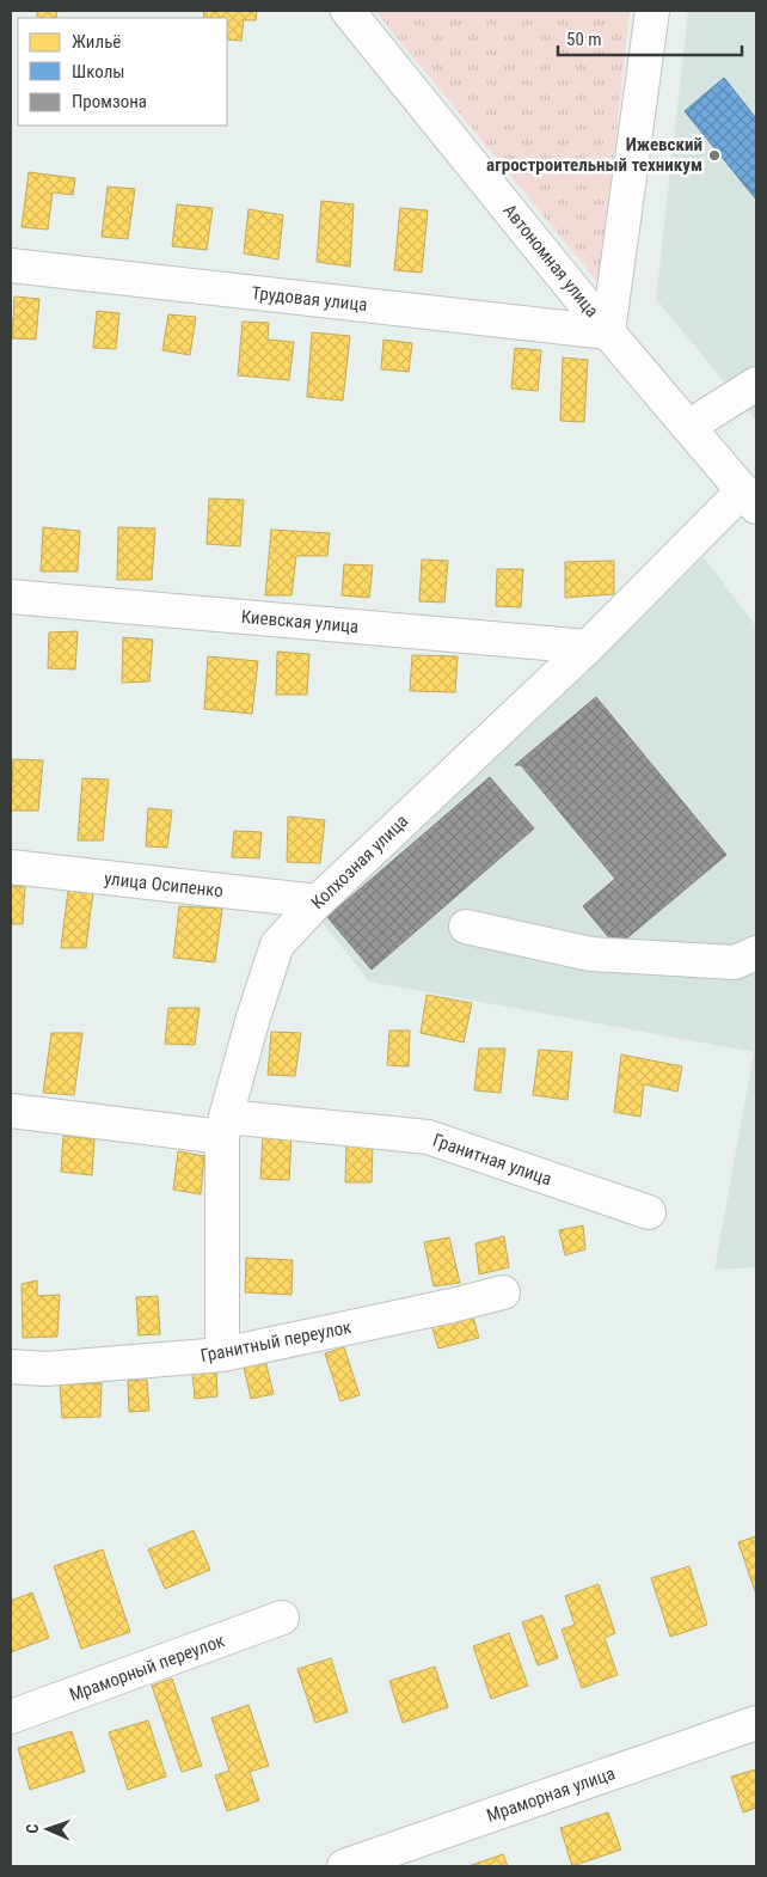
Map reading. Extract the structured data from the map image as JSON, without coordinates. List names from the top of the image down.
{
  "streets": {
    "street": [
      "Автономная улица",
      "Трудовая улица",
      "Киевская улица",
      "Колхозная улица",
      "улица Осипенко",
      "Гранитная улица",
      "Гранитный переулок",
      "Мраморный переулок",
      "Мраморная улица"
    ]
  },
  "crossings": [
    ["Автономная улица", "Трудовая улица"],
    ["Автономная улица", "Колхозная улица"],
    ["Киевская улица", "Колхозная улица"],
    ["Колхозная улица", "улица Осипенко"],
    ["Колхозная улица", "Гранитная улица"],
    ["Колхозная улица", "Гранитный переулок"]
  ],
  "places": ["Ижевский агростроительный техникум"],
  "legend": ["Жильё", "Школы", "Промзона"],
  "scale_bar": "50 m",
  "north": "left"
}
